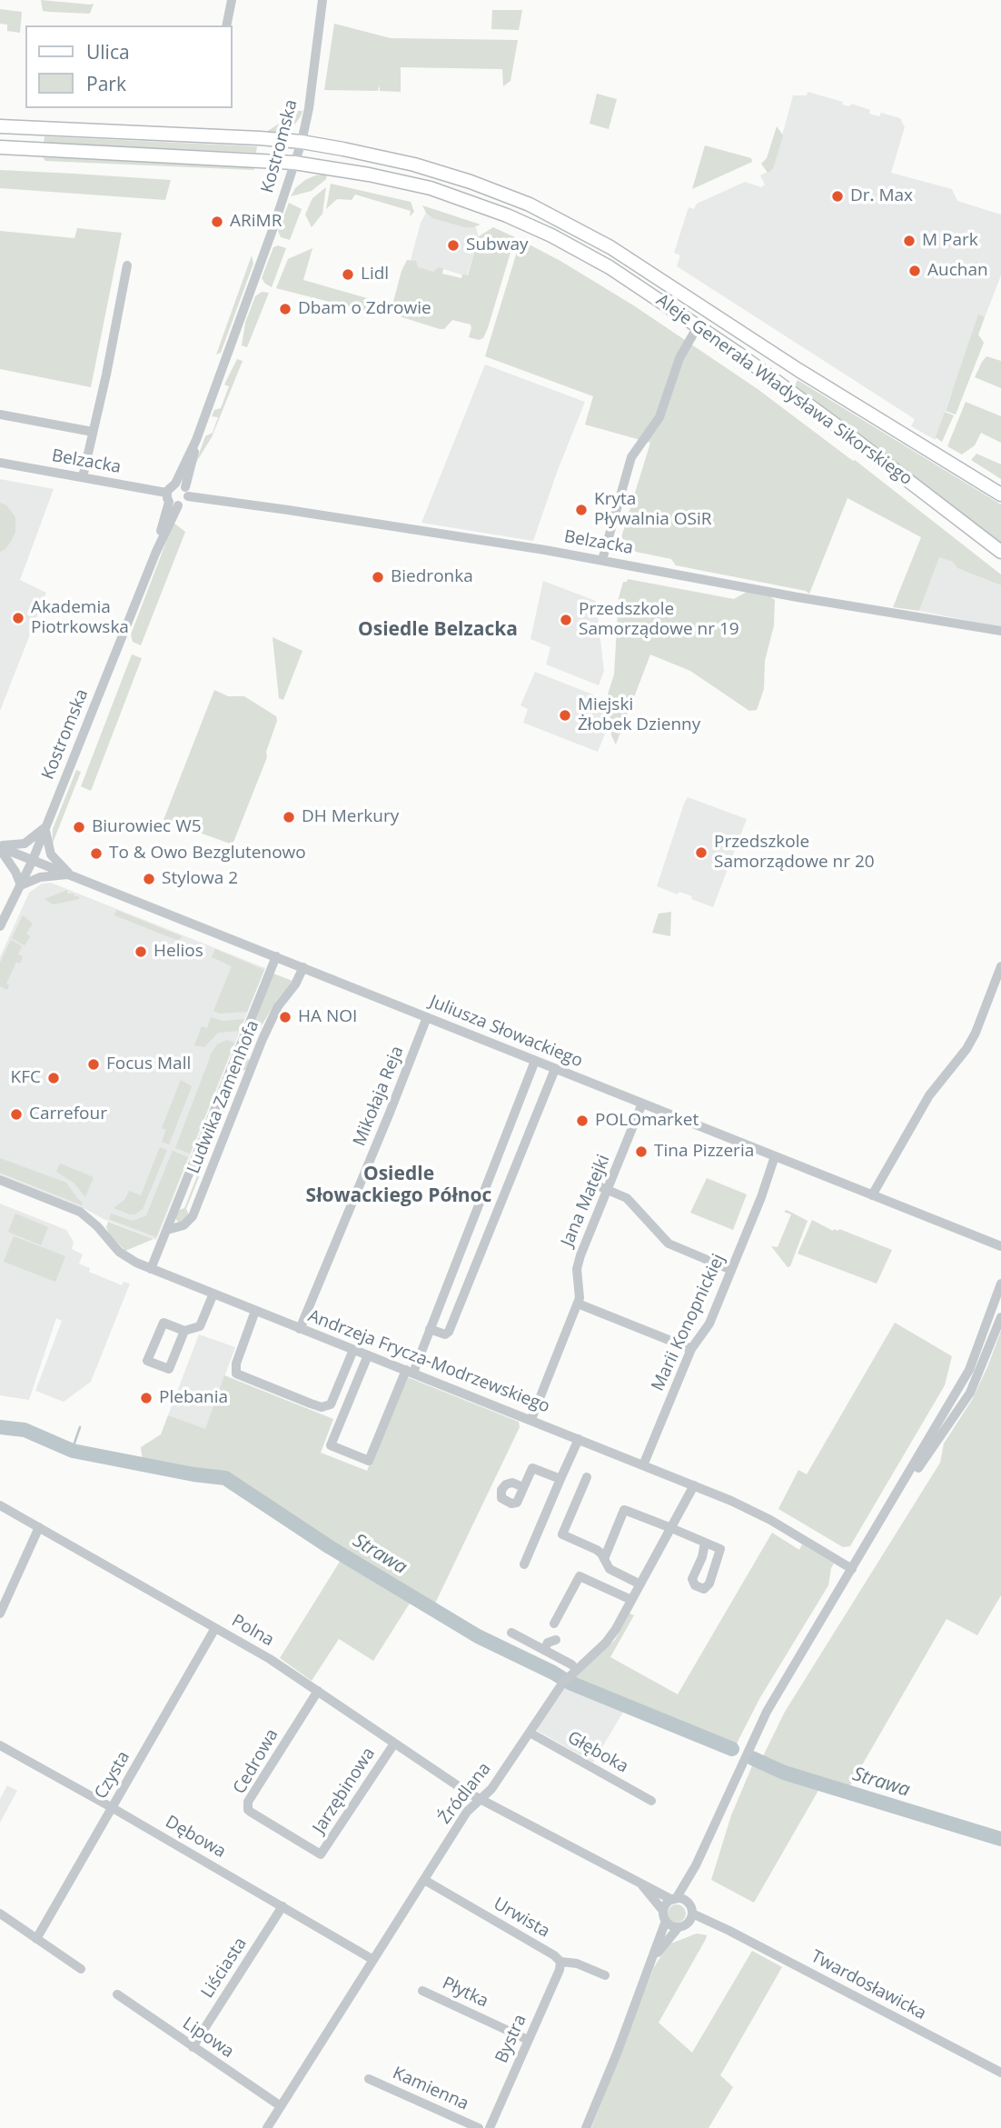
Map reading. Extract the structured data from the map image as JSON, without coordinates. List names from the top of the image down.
{
  "streets": {
    "main road": ["Aleje Generała Władysława Sikorskiego"],
    "street": [
      "Kostromska",
      "Belzacka",
      "Juliusza Słowackiego",
      "Mikołaja Reja",
      "Ludwika Zamenhofa",
      "Jana Matejki",
      "Marii Konopnickiej",
      "Andrzeja Frycza-Modrzewskiego",
      "Polna",
      "Głęboka",
      "Cedrowa",
      "Czysta",
      "Jarzębinowa",
      "Źródlana",
      "Dębowa",
      "Urwista",
      "Liściasta",
      "Twardosławicka",
      "Płytka",
      "Lipowa",
      "Bystra",
      "Kamienna"
    ]
  },
  "crossings": [
    ["Kostromska", "Aleje Generała Władysława Sikorskiego"],
    ["Kostromska", "Belzacka"],
    ["Kostromska", "Juliusza Słowackiego"],
    ["Juliusza Słowackiego", "Mikołaja Reja"],
    ["Juliusza Słowackiego", "Ludwika Zamenhofa"],
    ["Juliusza Słowackiego", "Jana Matejki"],
    ["Juliusza Słowackiego", "Marii Konopnickiej"],
    ["Mikołaja Reja", "Andrzeja Frycza-Modrzewskiego"],
    ["Ludwika Zamenhofa", "Andrzeja Frycza-Modrzewskiego"],
    ["Jana Matejki", "Andrzeja Frycza-Modrzewskiego"],
    ["Marii Konopnickiej", "Andrzeja Frycza-Modrzewskiego"],
    ["Andrzeja Frycza-Modrzewskiego", "Źródlana"],
    ["Polna", "Cedrowa"],
    ["Polna", "Czysta"],
    ["Polna", "Jarzębinowa"],
    ["Polna", "Źródlana"],
    ["Głęboka", "Źródlana"],
    ["Cedrowa", "Jarzębinowa"],
    ["Czysta", "Dębowa"],
    ["Źródlana", "Dębowa"],
    ["Źródlana", "Urwista"],
    ["Źródlana", "Lipowa"],
    ["Dębowa", "Liściasta"],
    ["Urwista", "Bystra"],
    ["Liściasta", "Lipowa"],
    ["Płytka", "Bystra"]
  ],
  "districts": ["Osiedle Belzacka", "Osiedle Słowackiego Północ"],
  "water": ["Strawa"],
  "places": [
    "Dr. Max",
    "ARiMR",
    "M Park",
    "Subway",
    "Auchan",
    "Lidl",
    "Dbam o Zdrowie",
    "Kryta Pływalnia OSiR",
    "Biedronka",
    "Akademia Piotrkowska",
    "Przedszkole Samorządowe nr 19",
    "Miejski Żłobek Dzienny",
    "DH Merkury",
    "Biurowiec W5",
    "Przedszkole Samorządowe nr 20",
    "To & Owo Bezglutenowo",
    "Stylowa 2",
    "Helios",
    "HA NOI",
    "Focus Mall",
    "KFC",
    "Carrefour",
    "POLOmarket",
    "Tina Pizzeria",
    "Plebania"
  ],
  "legend": ["Ulica", "Park"]
}
